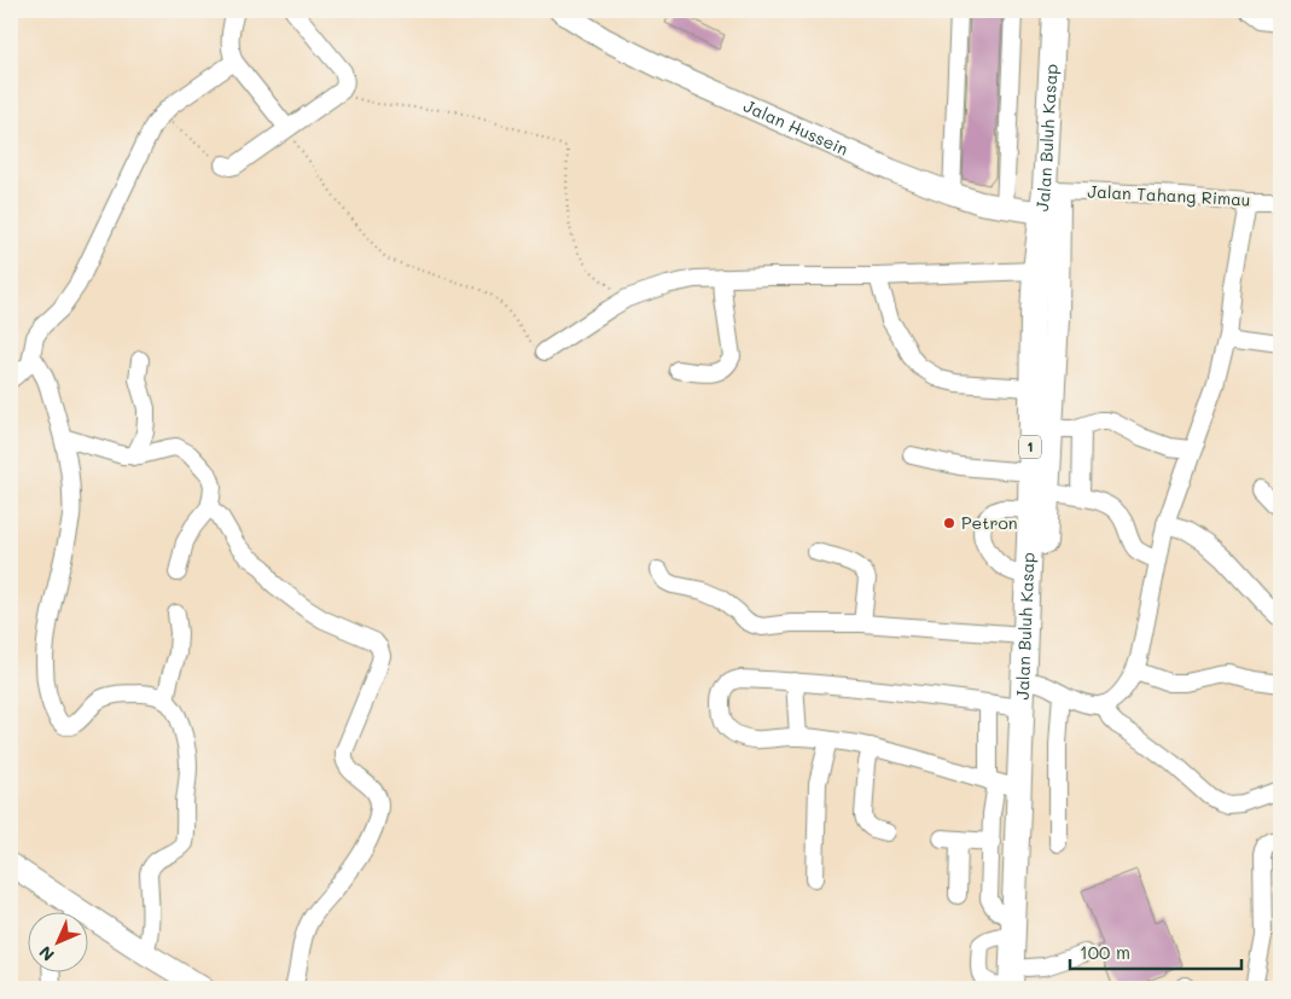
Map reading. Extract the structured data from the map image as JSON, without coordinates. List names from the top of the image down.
{
  "streets": {
    "highway": ["Jalan Buluh Kasap", "1"],
    "main road": ["Jalan Hussein"],
    "street": ["Jalan Tahang Rimau"]
  },
  "crossings": [
    ["Jalan Hussein", "Jalan Buluh Kasap"],
    ["Jalan Buluh Kasap", "Jalan Tahang Rimau"]
  ],
  "places": ["Petron"],
  "scale_bar": "100 m",
  "north": "bottom left"
}
